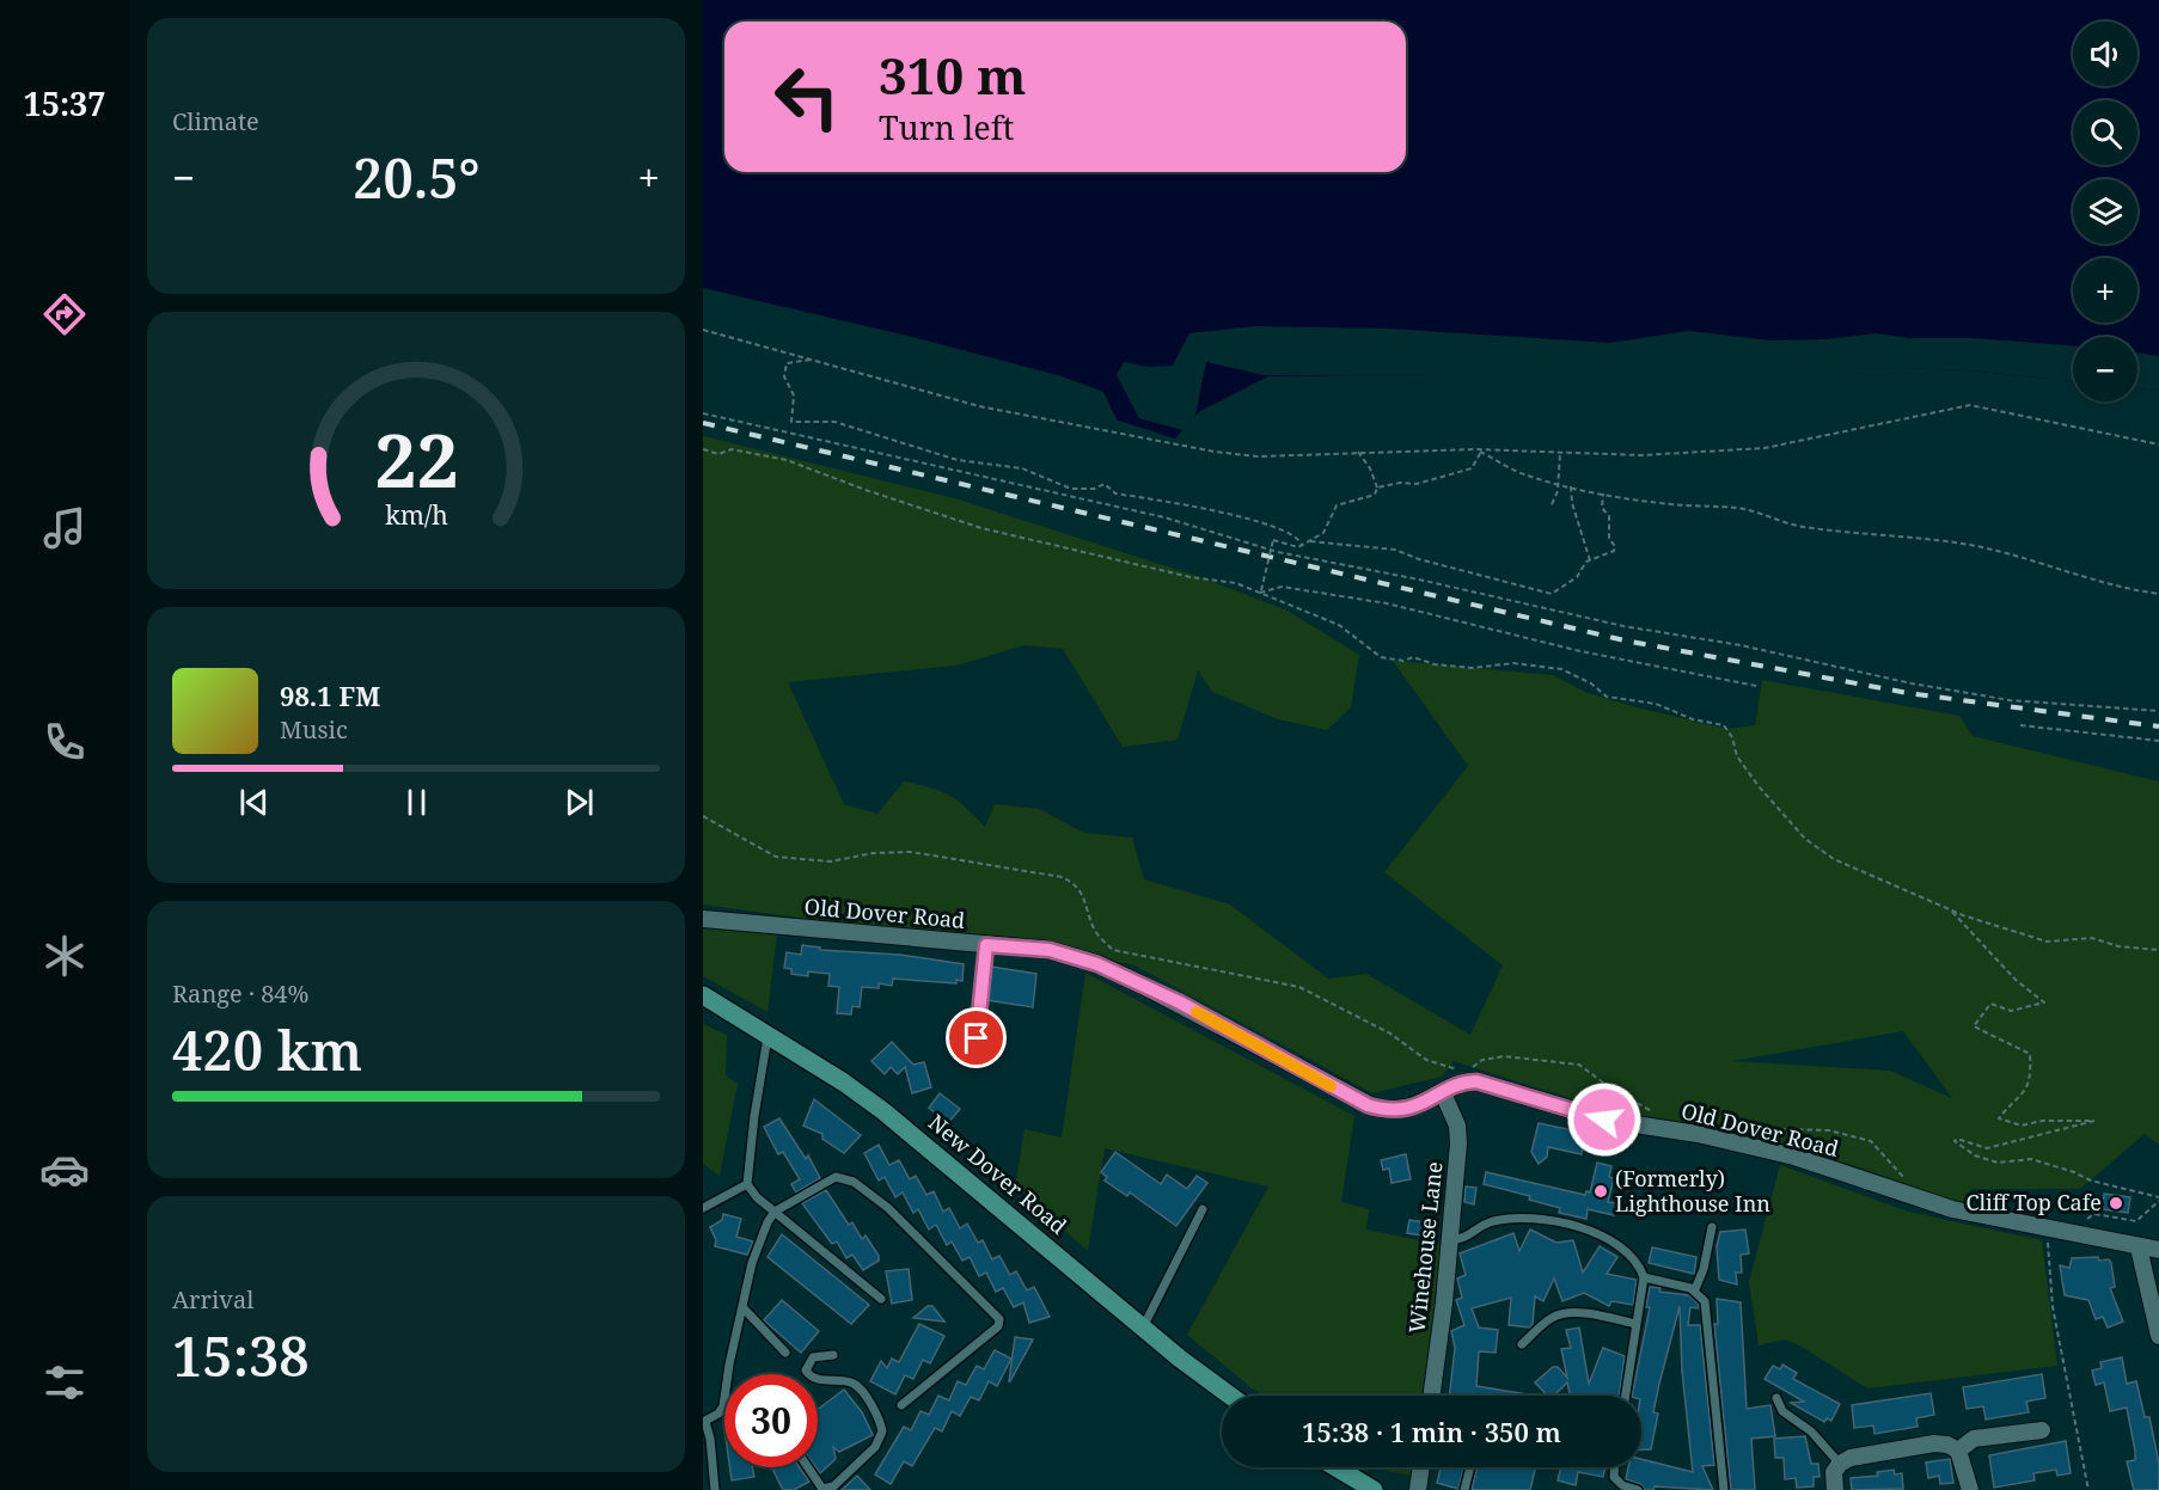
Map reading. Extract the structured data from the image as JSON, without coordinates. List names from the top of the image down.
{
  "streets": {
    "main road": ["New Dover Road"],
    "street": ["Old Dover Road", "Winehouse Lane"]
  },
  "crossings": [
    ["Old Dover Road", "Winehouse Lane"]
  ],
  "places": ["(Formerly) Lighthouse Inn", "Cliff Top Cafe"],
  "page": {
    "tabs": "15:37",
    "tile": [
      "Climate",
      ["Range · 84%", "420 km"],
      ["Arrival", "15:38"]
    ],
    "map_buttons": ["+", "−"],
    "turn": ["310 m", "Turn left"],
    "heat": ["−", "20.5°", "+"],
    "song": ["98.1 FM", "Music"],
    "limit": "30",
    "trip": "15:38 · 1 min · 350 m",
    "gauge": ["22", "km/h"]
  }
}
